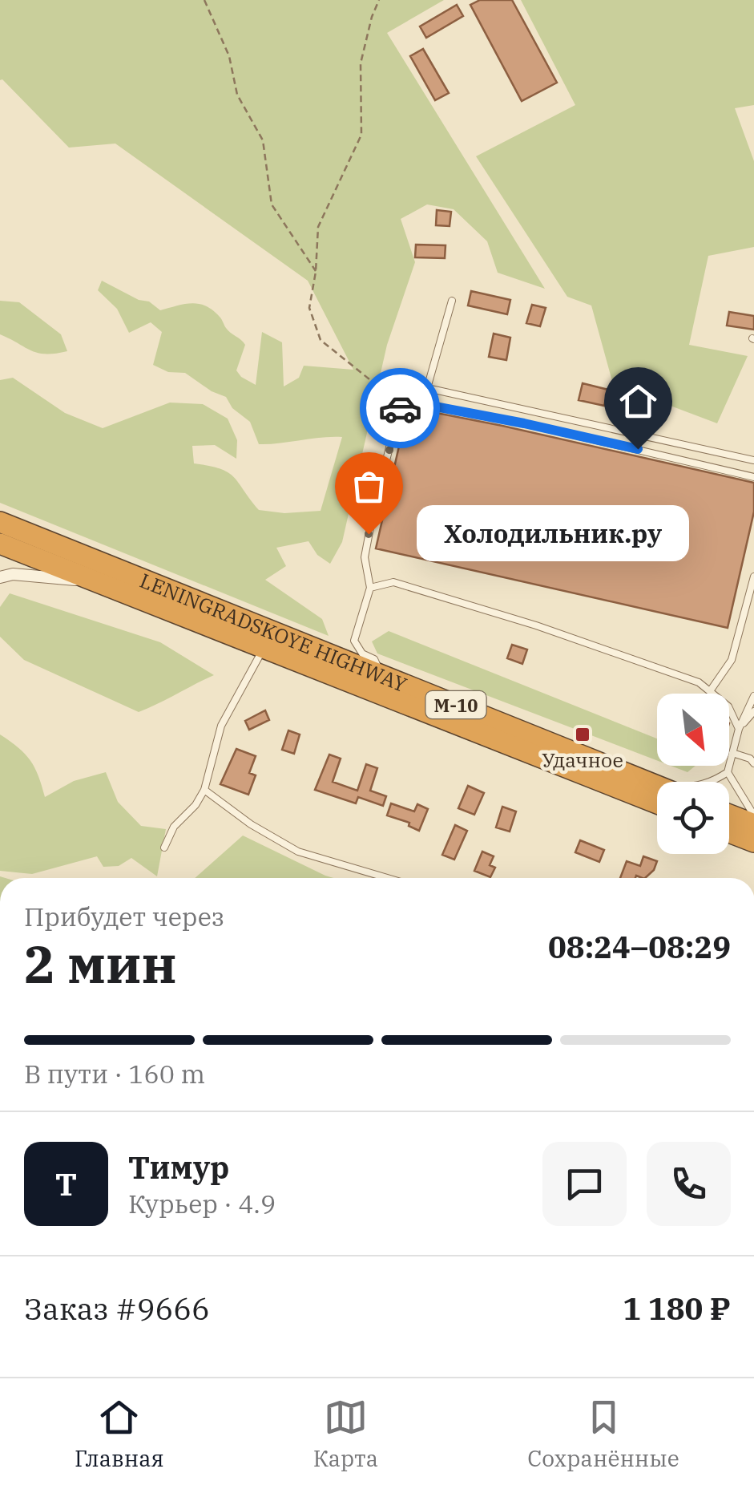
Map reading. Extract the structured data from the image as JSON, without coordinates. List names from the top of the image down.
{
  "streets": {
    "highway": ["LENINGRADSKOYE HIGHWAY", "М-10"]
  },
  "places": {
    "other": ["Холодильник.ру"],
    "transit": ["Удачное"]
  },
  "north": "bottom right",
  "page": {
    "bubble": "Холодильник.ру",
    "heading": ["2 мин", "Прибудет через", "08:24–08:29"],
    "panel": [
      "Тимур",
      "Курьер · 4.9",
      "Заказ #9666",
      "1 180 ₽"
    ],
    "bar": "В пути · 160 m",
    "round": "Т",
    "tabs": ["Главная", "Карта", "Сохранённые"]
  }
}
